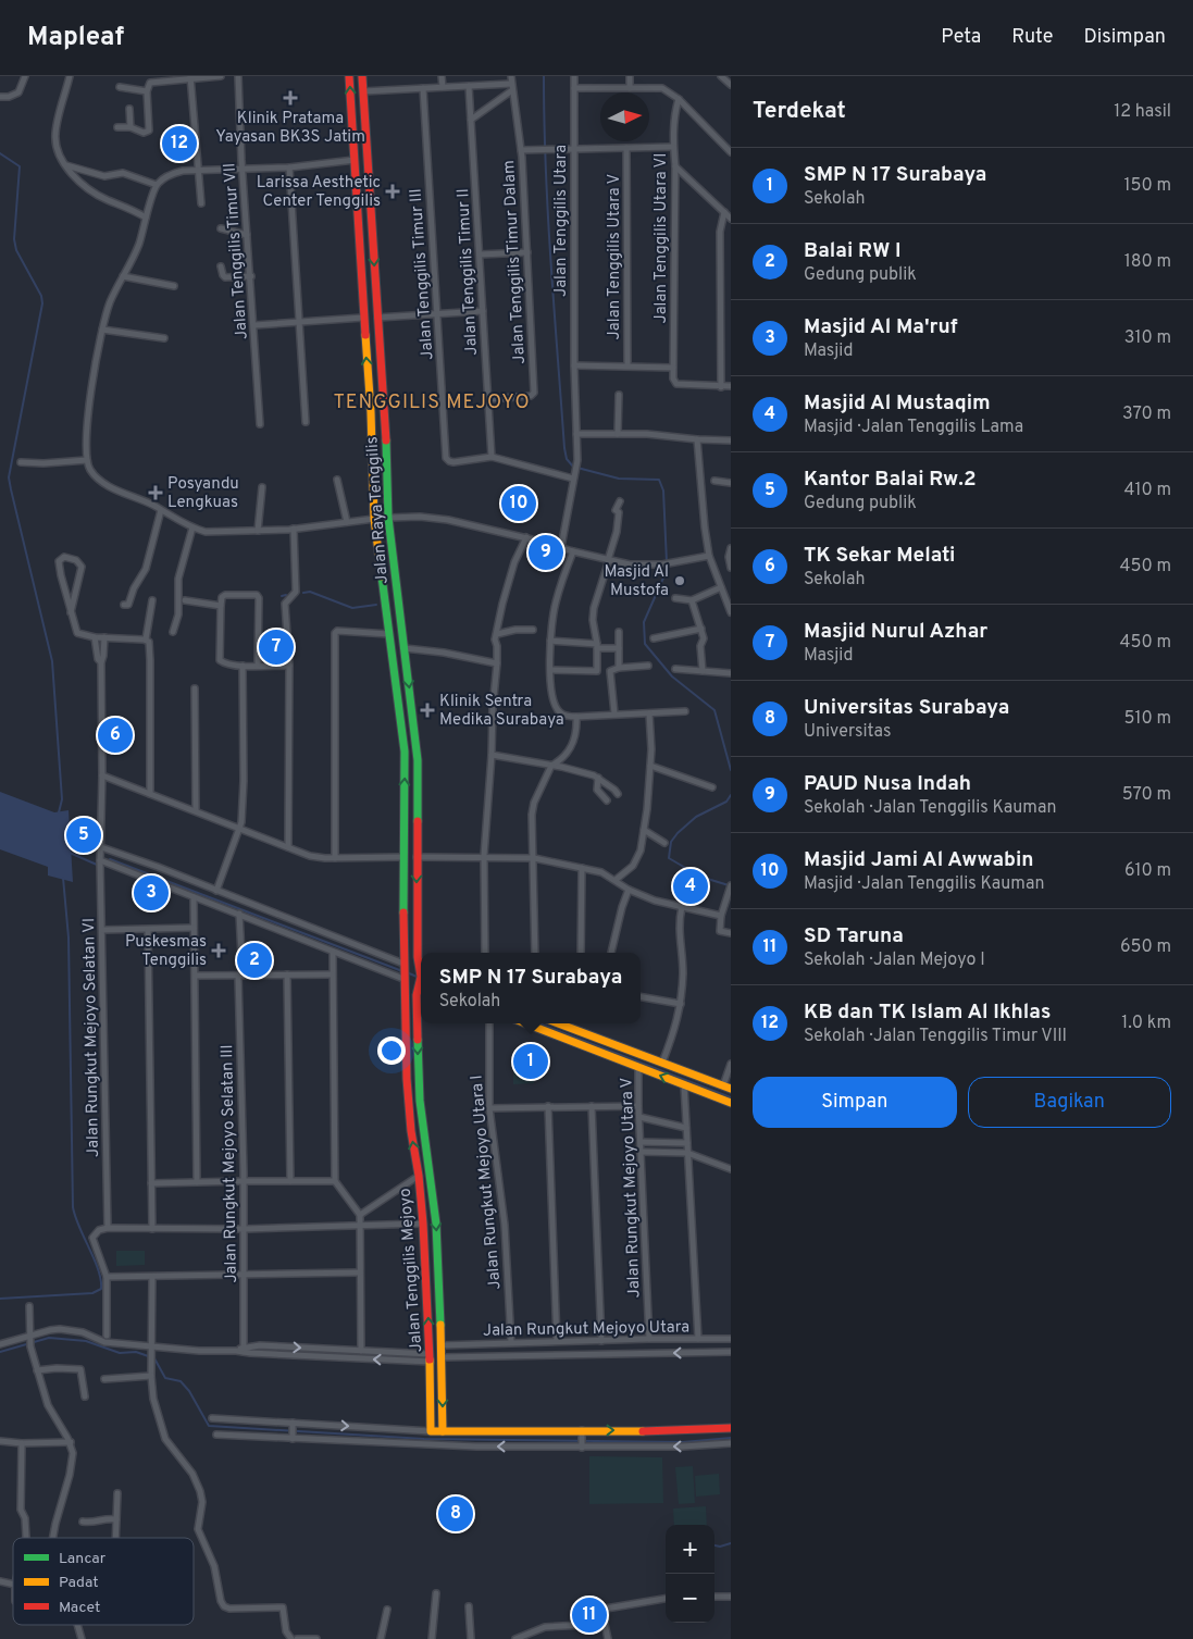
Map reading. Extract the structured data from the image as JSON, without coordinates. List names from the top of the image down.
{
  "streets": {
    "main road": ["Jalan Raya Tenggilis", "Jalan Tenggilis Mejoyo"],
    "street": [
      "Jalan Tenggilis Utara",
      "Jalan Tenggilis Utara VI",
      "Jalan Tenggilis Timur VII",
      "Jalan Tenggilis Utara V",
      "Jalan Tenggilis Timur Dalam",
      "Jalan Tenggilis Timur II",
      "Jalan Tenggilis Timur III",
      "Jalan Rungkut Mejoyo Selatan VI",
      "Jalan Rungkut Mejoyo Selatan III",
      "Jalan Rungkut Mejoyo Utara I",
      "Jalan Rungkut Mejoyo Utara V",
      "Jalan Rungkut Mejoyo Utara"
    ]
  },
  "crossings": [
    ["Jalan Tenggilis Timur Dalam", "Jalan Tenggilis Timur II"],
    ["Jalan Tenggilis Timur II", "Jalan Tenggilis Timur III"],
    ["Jalan Raya Tenggilis", "Jalan Tenggilis Mejoyo"],
    ["Jalan Rungkut Mejoyo Utara I", "Jalan Rungkut Mejoyo Utara"],
    ["Jalan Rungkut Mejoyo Utara V", "Jalan Rungkut Mejoyo Utara"],
    ["Jalan Tenggilis Mejoyo", "Jalan Rungkut Mejoyo Utara"]
  ],
  "districts": ["TENGGILIS MEJOYO"],
  "places": {
    "health": [
      "Klinik Pratama Yayasan BK3S Jatim",
      "Larissa Aesthetic Center Tenggilis",
      "Posyandu Lengkuas",
      "Klinik Sentra Medika Surabaya",
      "Puskesmas Tenggilis"
    ],
    "other": ["Masjid Al Mustofa"]
  },
  "legend": ["Lancar", "Padat", "Macet"],
  "north": "right",
  "page": {
    "header": "Mapleaf",
    "nav": ["Peta", "Rute", "Disimpan"],
    "heading": ["Terdekat", "12 hasil"],
    "pins": [
      "12",
      "10",
      "9",
      "7",
      "6",
      "5",
      "4",
      "3",
      "2",
      "1",
      "8",
      "11"
    ],
    "list": [
      {
        "mark": "1",
        "name": "SMP N 17 Surabaya",
        "note": "Sekolah",
        "value": "150 m"
      },
      {
        "mark": "2",
        "name": "Balai RW I",
        "note": "Gedung publik",
        "value": "180 m"
      },
      {
        "mark": "3",
        "name": "Masjid Al Ma'ruf",
        "note": "Masjid",
        "value": "310 m"
      },
      {
        "mark": "4",
        "name": "Masjid Al Mustaqim",
        "note": "Masjid · Jalan Tenggilis Lama",
        "value": "370 m"
      },
      {
        "mark": "5",
        "name": "Kantor Balai Rw.2",
        "note": "Gedung publik",
        "value": "410 m"
      },
      {
        "mark": "6",
        "name": "TK Sekar Melati",
        "note": "Sekolah",
        "value": "450 m"
      },
      {
        "mark": "7",
        "name": "Masjid Nurul Azhar",
        "note": "Masjid",
        "value": "450 m"
      },
      {
        "mark": "8",
        "name": "Universitas Surabaya",
        "note": "Universitas",
        "value": "510 m"
      },
      {
        "mark": "9",
        "name": "PAUD Nusa Indah",
        "note": "Sekolah · Jalan Tenggilis Kauman",
        "value": "570 m"
      },
      {
        "mark": "10",
        "name": "Masjid Jami Al Awwabin",
        "note": "Masjid · Jalan Tenggilis Kauman",
        "value": "610 m"
      },
      {
        "mark": "11",
        "name": "SD Taruna",
        "note": "Sekolah · Jalan Mejoyo I",
        "value": "650 m"
      },
      {
        "mark": "12",
        "name": "KB dan TK Islam Al Ikhlas",
        "note": "Sekolah · Jalan Tenggilis Timur VIII",
        "value": "1.0 km"
      }
    ],
    "popup": ["SMP N 17 Surabaya", "Sekolah"],
    "buttons": ["Simpan", "Bagikan"],
    "map_buttons": ["+", "−"]
  }
}
